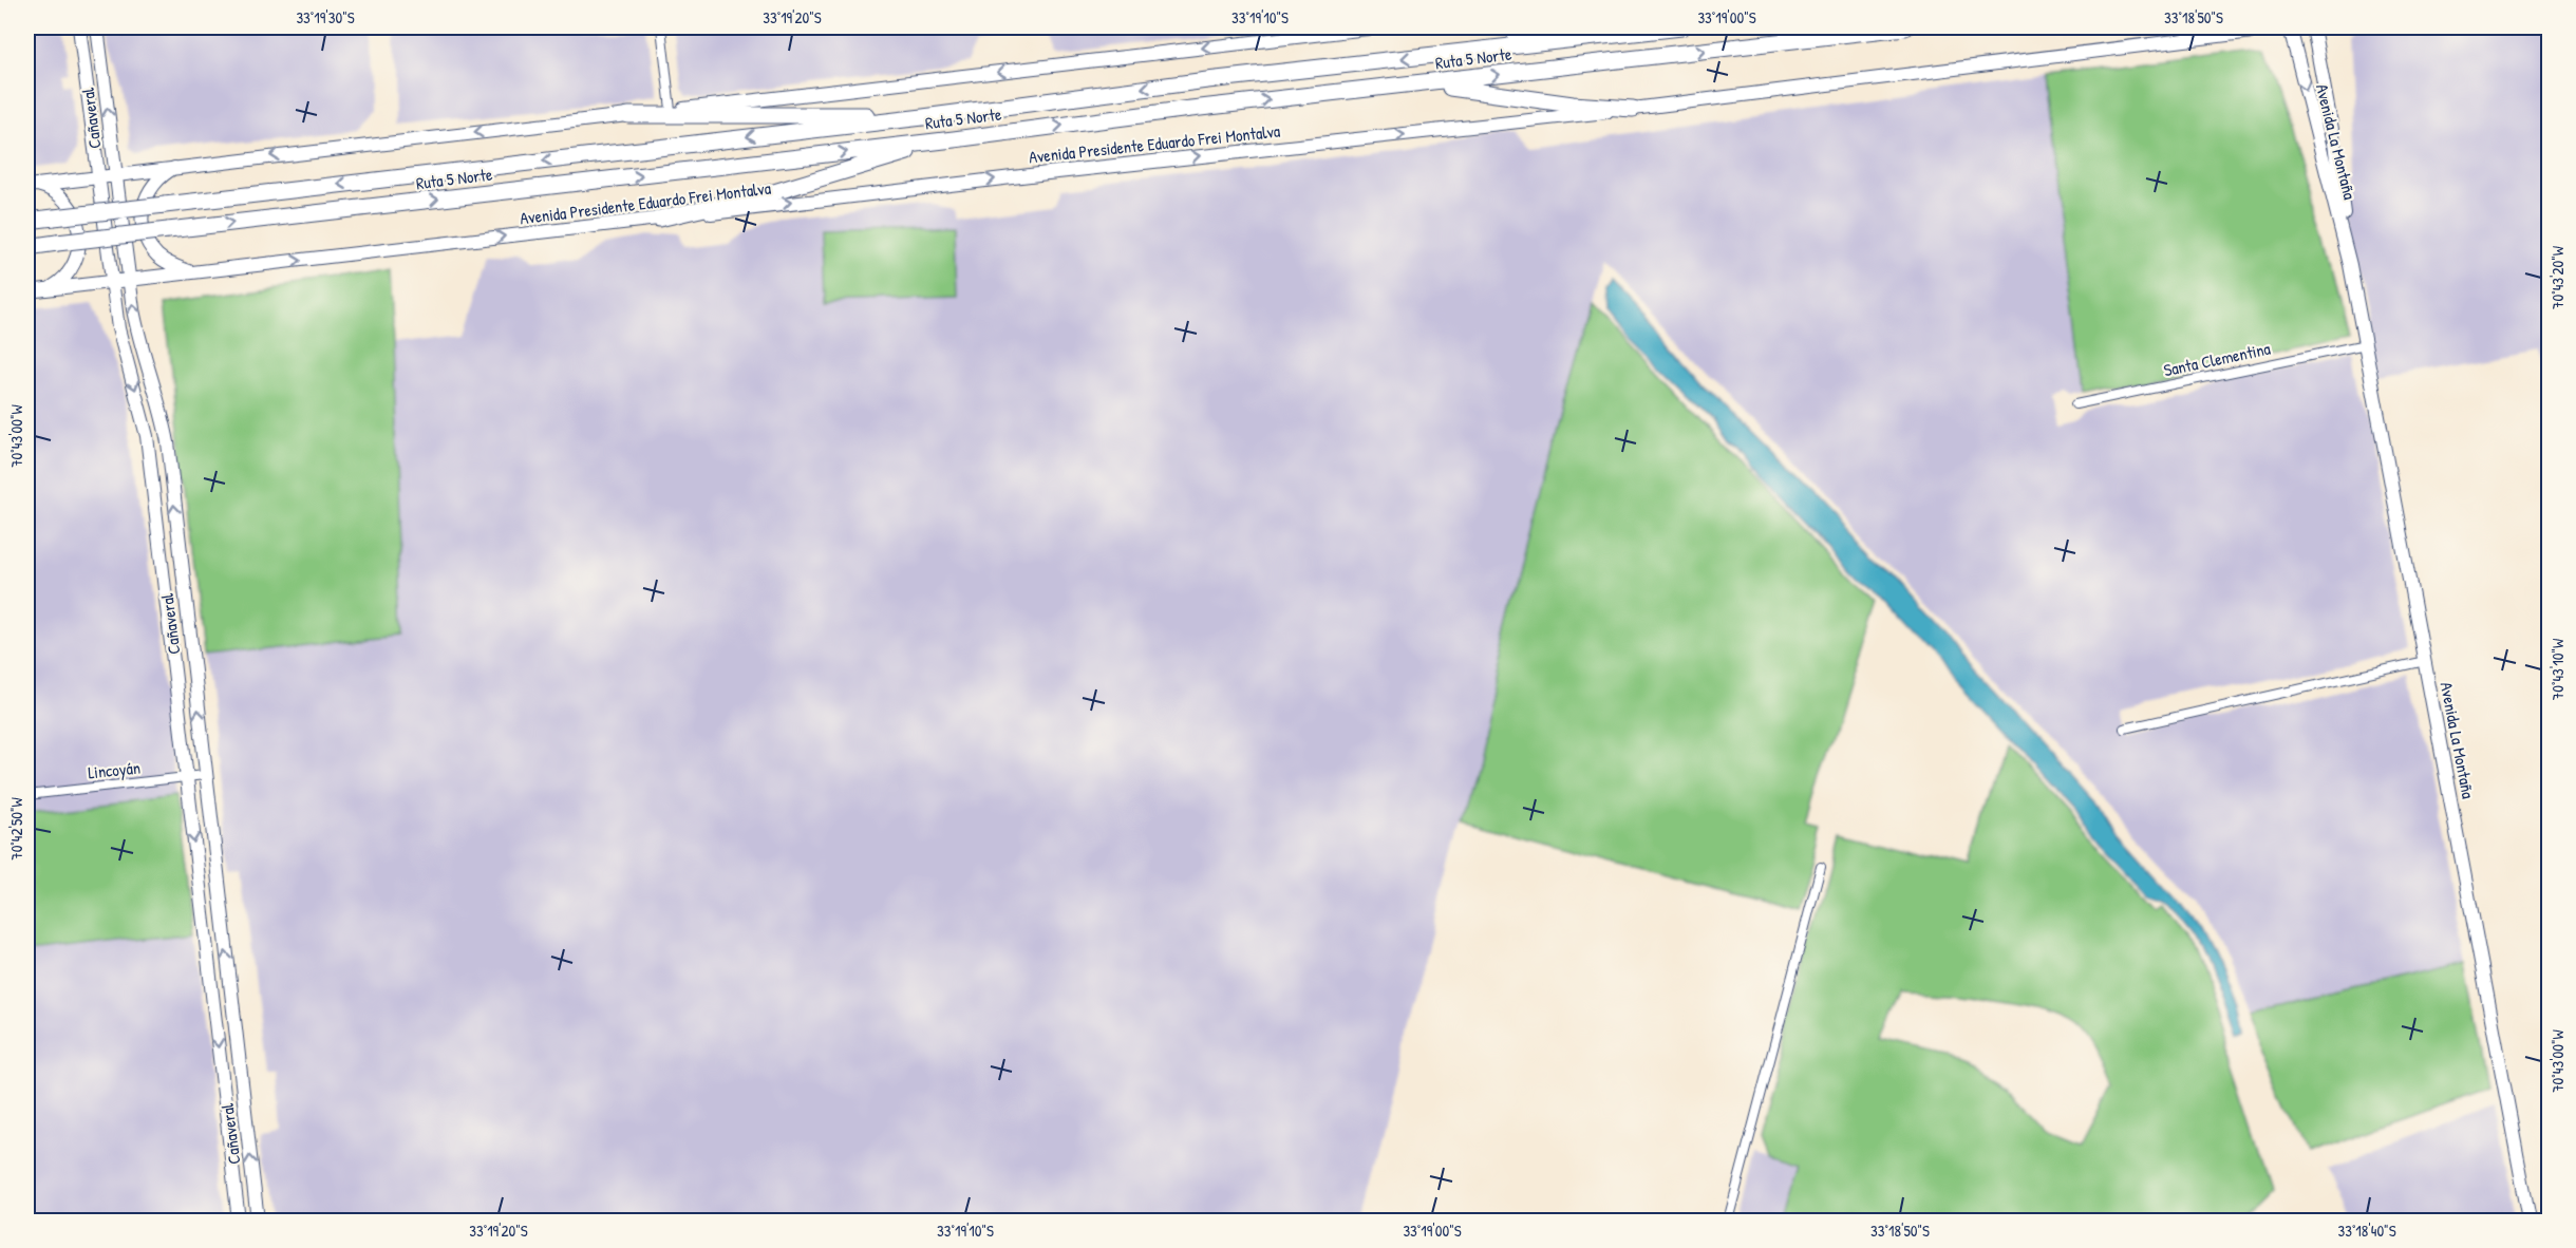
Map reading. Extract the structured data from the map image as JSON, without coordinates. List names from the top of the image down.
{
  "streets": {
    "highway": ["Ruta 5 Norte"],
    "main road": ["Cañaveral", "Avenida La Montaña", "Avenida Presidente Eduardo Frei Montalva"],
    "street": ["Santa Clementina", "Lincoyán"]
  },
  "crossings": [
    ["Cañaveral", "Avenida Presidente Eduardo Frei Montalva"],
    ["Cañaveral", "Lincoyán"],
    ["Avenida La Montaña", "Avenida Presidente Eduardo Frei Montalva"],
    ["Avenida La Montaña", "Santa Clementina"]
  ],
  "coordinates": [
    "33°19'30\"S",
    "33°19'20\"S",
    "33°19'10\"S",
    "33°19'00\"S",
    "33°18'50\"S",
    "70°43'20\"W",
    "70°43'00\"W",
    "70°43'10\"W",
    "70°42'50\"W",
    "33°18'40\"S"
  ]
}
